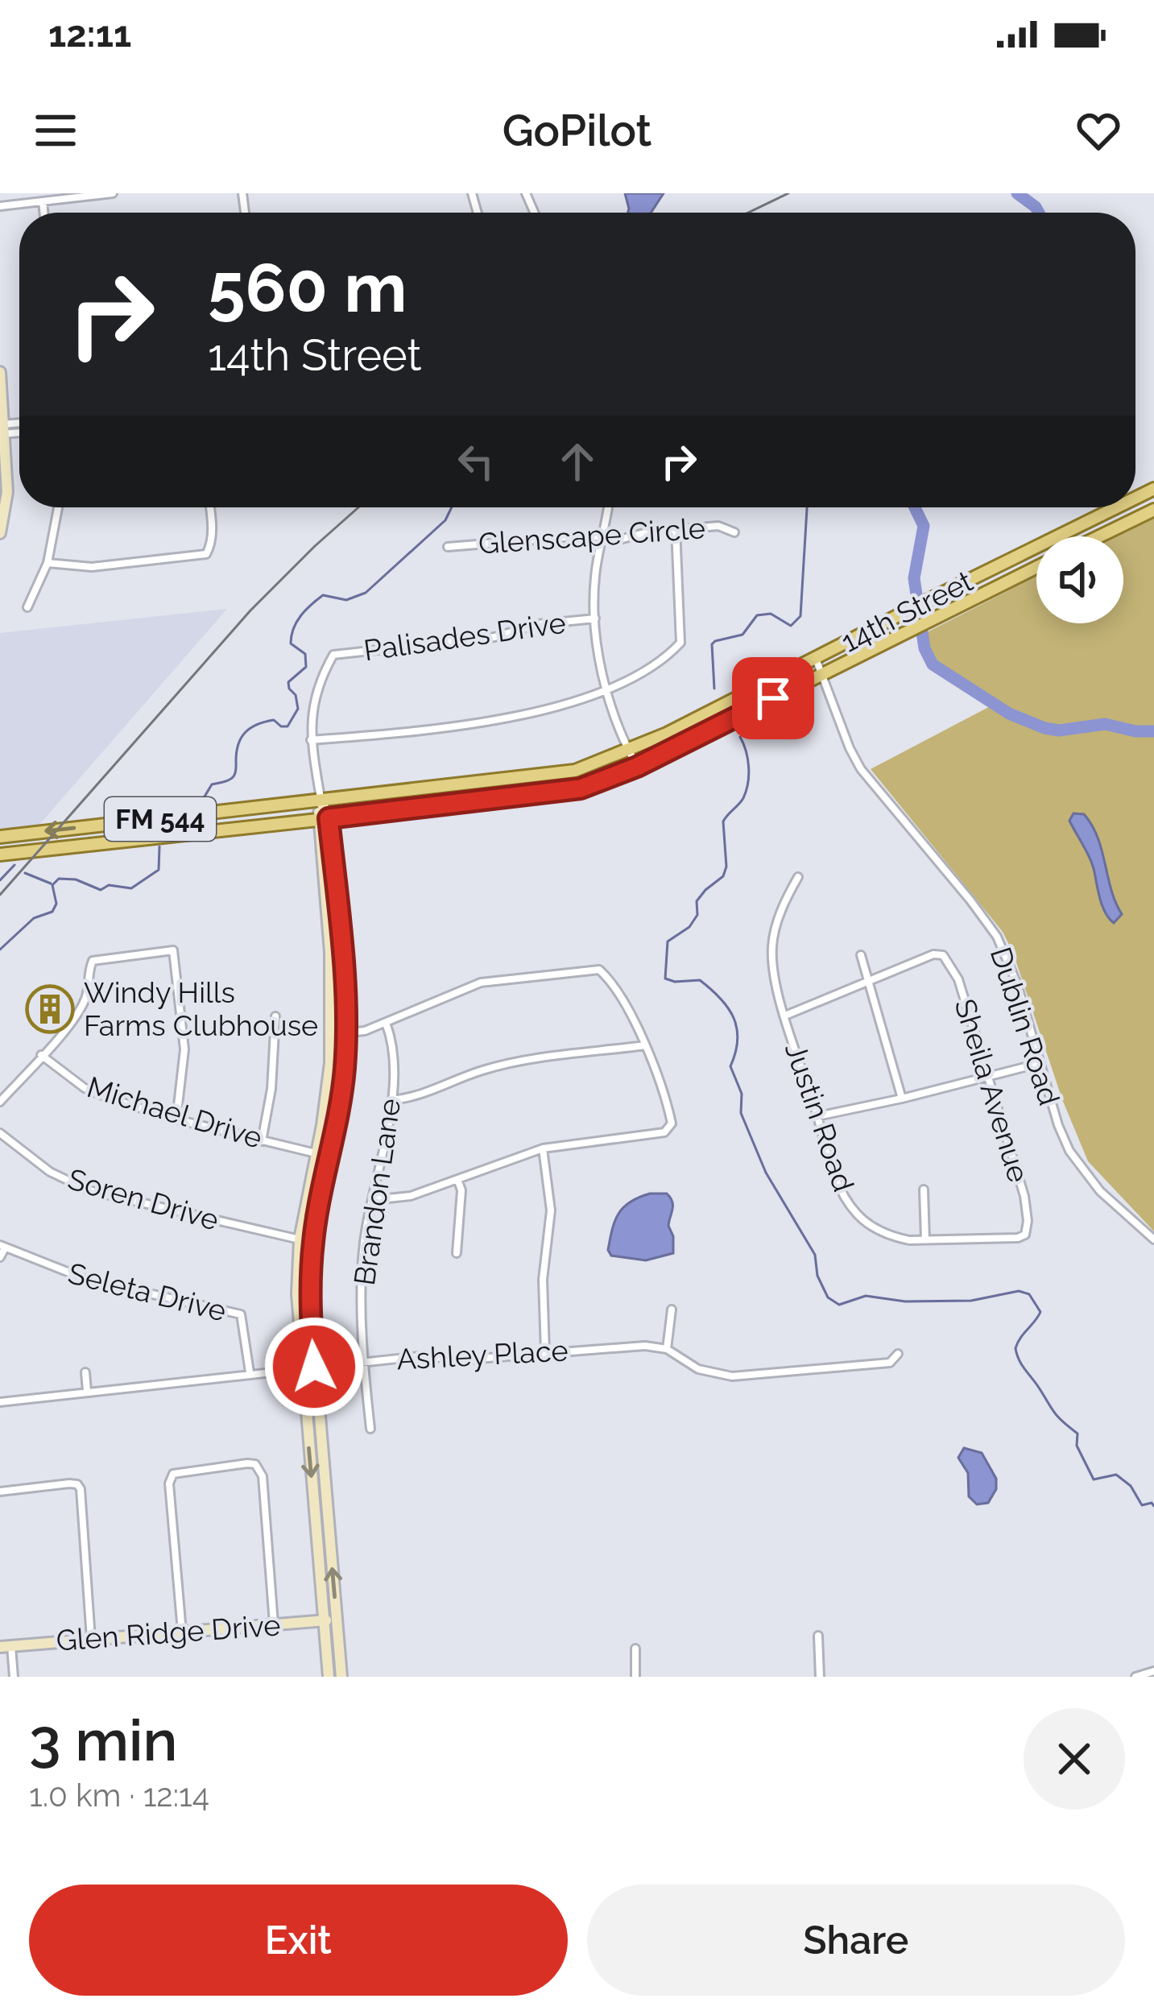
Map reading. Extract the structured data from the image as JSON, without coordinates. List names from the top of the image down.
{
  "streets": {
    "main road": ["14th Street", "FM 544", "Glen Ridge Drive"],
    "street": [
      "Glenscape Circle",
      "Palisades Drive",
      "Dublin Road",
      "Sheila Avenue",
      "Michael Drive",
      "Justin Road",
      "Brandon Lane",
      "Soren Drive",
      "Seleta Drive",
      "Ashley Place"
    ]
  },
  "crossings": [
    ["14th Street", "FM 544"],
    ["14th Street", "Dublin Road"],
    ["Sheila Avenue", "Justin Road"],
    ["Brandon Lane", "Ashley Place"],
    ["Seleta Drive", "Ashley Place"]
  ],
  "places": {
    "building": ["Windy Hills Farms Clubhouse"]
  },
  "page": {
    "status": "12:11",
    "header": "GoPilot",
    "turn": ["560 m", "14th Street"],
    "heading": ["3 min", "1.0 km · 12:14"],
    "buttons": ["Exit", "Share"]
  }
}
